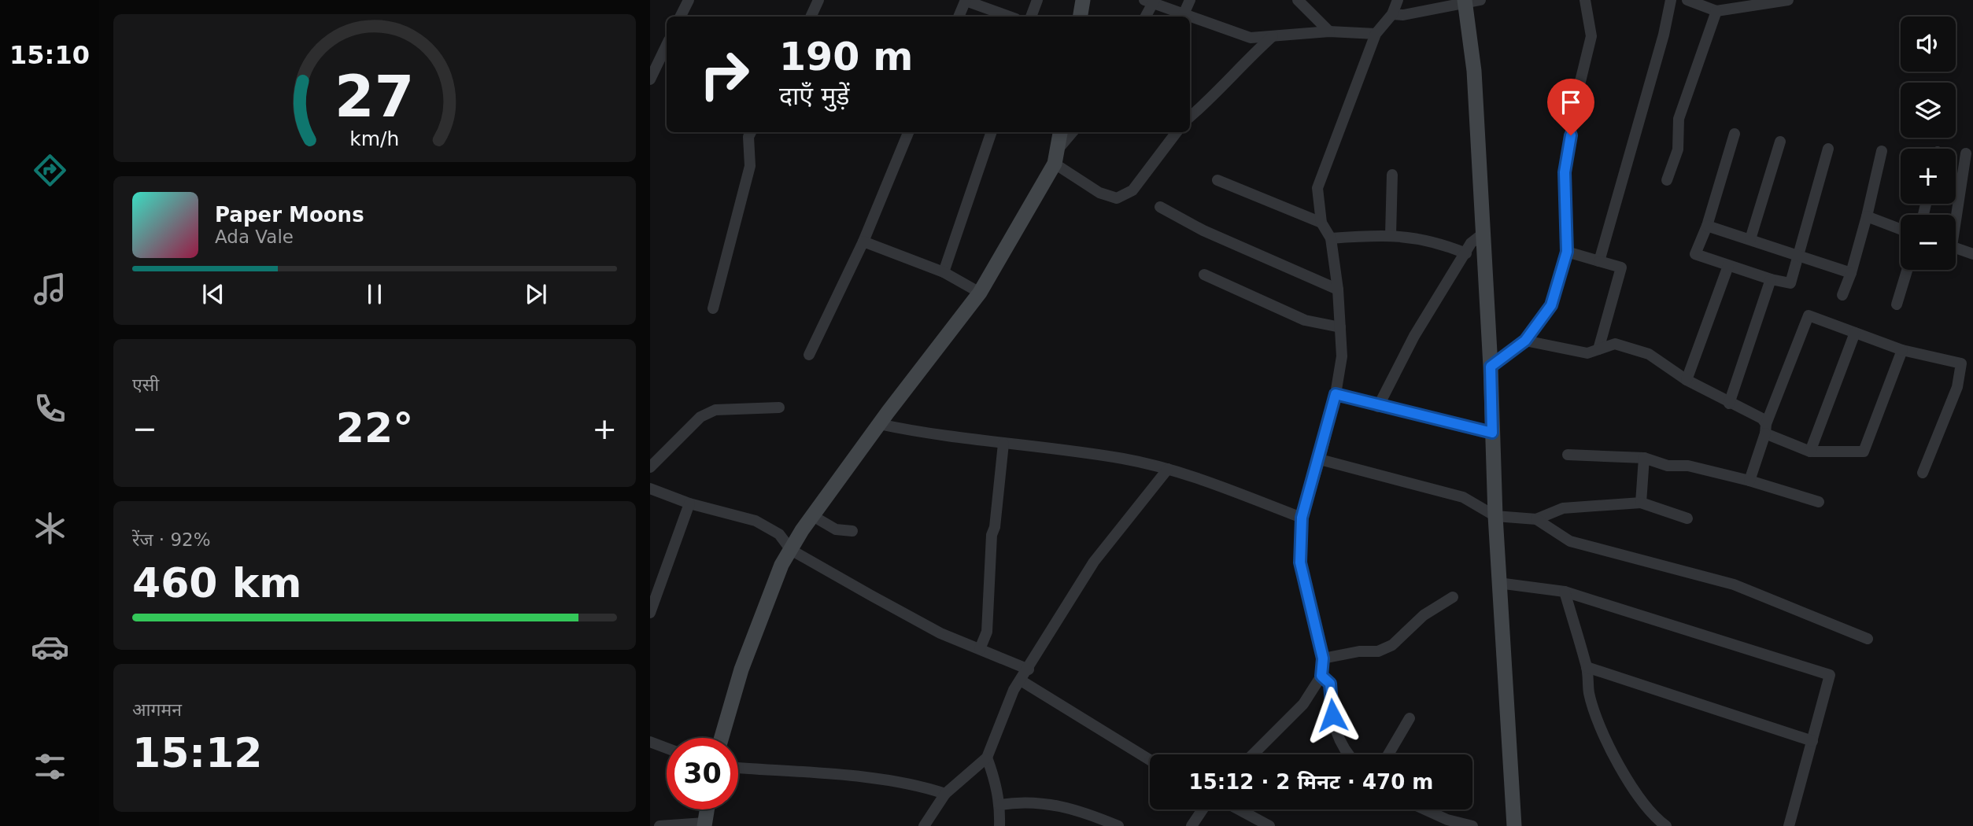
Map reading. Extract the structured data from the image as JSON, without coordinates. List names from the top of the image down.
{
  "page": {
    "tabs": "15:10",
    "map_buttons": ["+", "−"],
    "turn": ["190 m", "दाएँ मुड़ें"],
    "song": ["Paper Moons", "Ada Vale"],
    "tile": [
      "एसी",
      ["रेंज · 92%", "460 km"],
      ["आगमन", "15:12"]
    ],
    "heat": ["−", "22°", "+"],
    "limit": "30",
    "trip": "15:12 · 2 मिनट · 470 m",
    "gauge": ["27", "km/h"]
  }
}
